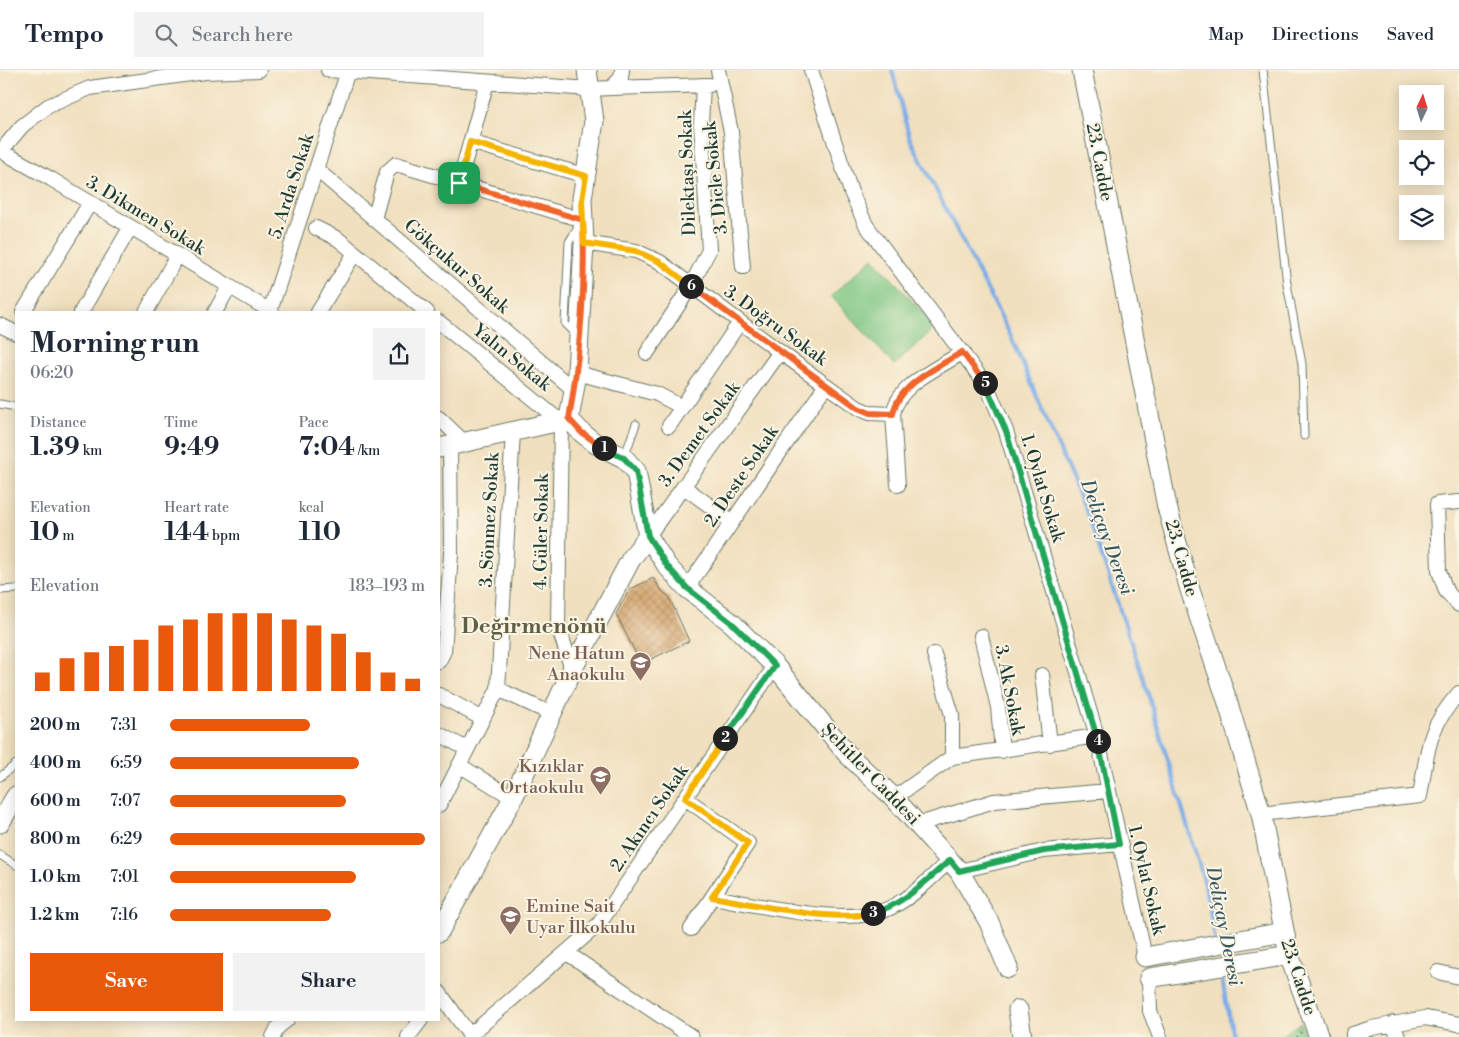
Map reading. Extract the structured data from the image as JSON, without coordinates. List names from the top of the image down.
{
  "streets": {
    "street": [
      "23. Cadde",
      "Dilektaşı Sokak",
      "3. Dicle Sokak",
      "5. Arda Sokak",
      "3. Dikmen Sokak",
      "Gökçukur Sokak",
      "3. Doğru Sokak",
      "Yalın Sokak",
      "3. Demet Sokak",
      "2. Deste Sokak",
      "1. Oylat Sokak",
      "3. Sönmez Sokak",
      "4. Güler Sokak",
      "3. Ak Sokak",
      "Şehitler Caddesi",
      "2. Akıncı Sokak"
    ]
  },
  "crossings": [
    ["Dilektaşı Sokak", "3. Doğru Sokak"],
    ["5. Arda Sokak", "Gökçukur Sokak"],
    ["3. Doğru Sokak", "3. Demet Sokak"],
    ["3. Doğru Sokak", "2. Deste Sokak"],
    ["Yalın Sokak", "4. Güler Sokak"],
    ["3. Demet Sokak", "Şehitler Caddesi"],
    ["2. Deste Sokak", "Şehitler Caddesi"],
    ["Şehitler Caddesi", "2. Akıncı Sokak"]
  ],
  "districts": ["Değirmenönü"],
  "water": ["Deliçay Deresi"],
  "places": {
    "school or university": ["Nene Hatun Anaokulu", "Kızıklar Ortaokulu", "Emine Sait Uyar İlkokulu"]
  },
  "north": "top",
  "page": {
    "header": "Tempo",
    "search": "Search here",
    "nav": ["Map", "Directions", "Saved"],
    "pins": [
      "6",
      "5",
      "1",
      "2",
      "4",
      "3"
    ],
    "heading": ["Morning run", "06:20"],
    "stats": [
      ["Distance", "1.39 km"],
      ["Time", "9:49"],
      ["Pace", "7:04 /km"],
      ["Elevation", "10 m"],
      ["Heart rate", "144 bpm"],
      ["kcal", "110"]
    ],
    "chart": ["Elevation", "183–193 m"],
    "list": [
      {
        "name": "200 m",
        "note": "7:31"
      },
      {
        "name": "400 m",
        "note": "6:59"
      },
      {
        "name": "600 m",
        "note": "7:07"
      },
      {
        "name": "800 m",
        "note": "6:29"
      },
      {
        "name": "1.0 km",
        "note": "7:01"
      },
      {
        "name": "1.2 km",
        "note": "7:16"
      }
    ],
    "buttons": ["Save", "Share"]
  }
}
